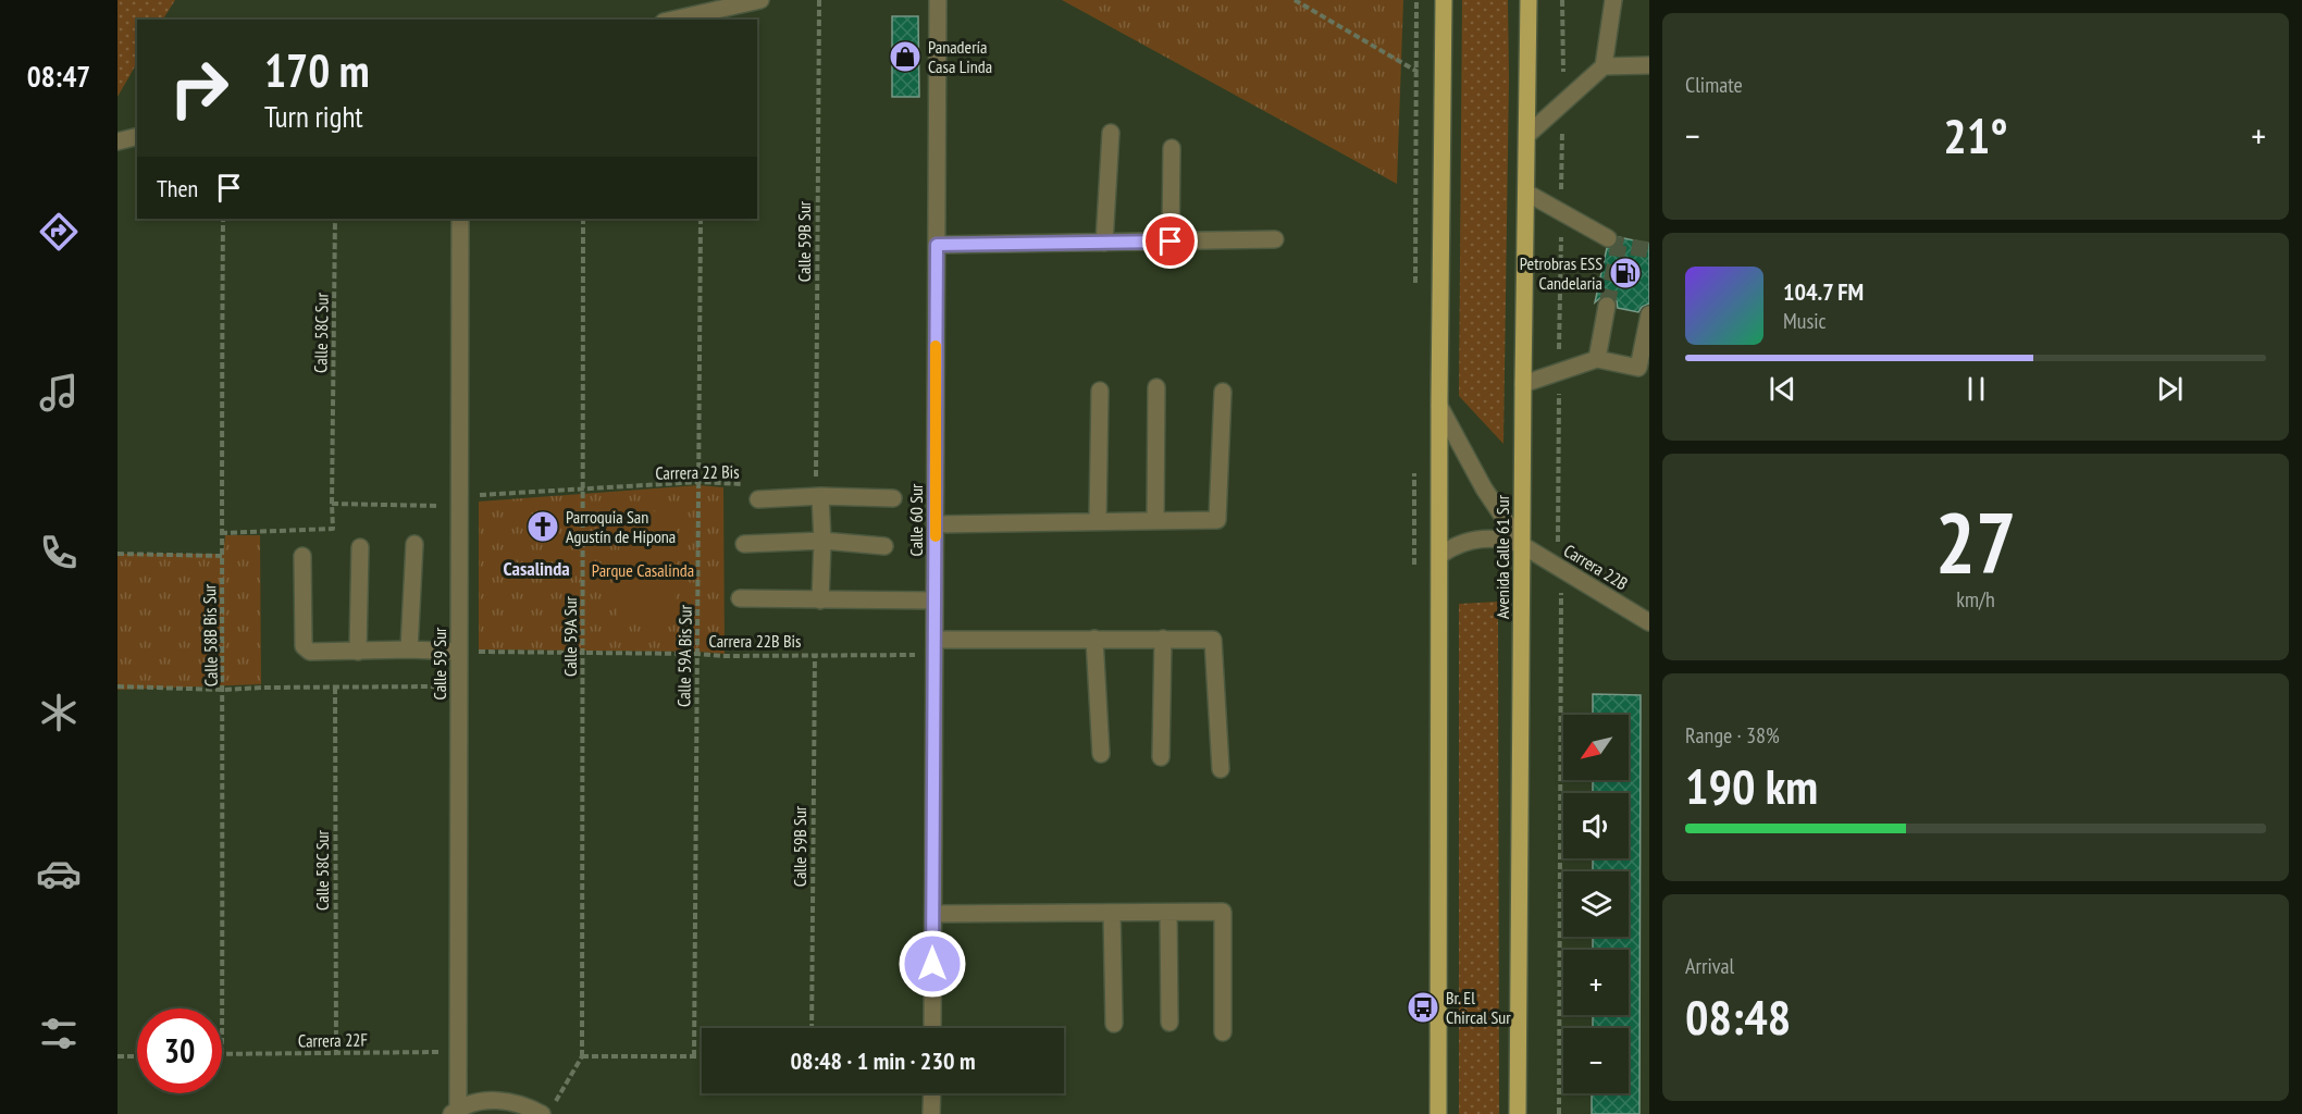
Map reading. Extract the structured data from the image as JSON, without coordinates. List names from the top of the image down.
{
  "streets": {
    "main road": ["Avenida Calle 61 Sur"],
    "street": ["Calle 60 Sur", "Carrera 22B", "Calle 59 Sur"],
    "path": [
      "Calle 59B Sur",
      "Calle 58C Sur",
      "Carrera 22 Bis",
      "Calle 58B Bis Sur",
      "Calle 59A Sur",
      "Carrera 22B Bis",
      "Calle 59A Bis Sur",
      "Carrera 22F"
    ]
  },
  "crossings": [
    ["Calle 59B Sur", "Carrera 22B Bis"],
    ["Calle 58C Sur", "Carrera 22 Bis"],
    ["Calle 58C Sur", "Calle 58B Bis Sur"],
    ["Calle 58C Sur", "Carrera 22F"],
    ["Carrera 22 Bis", "Calle 59A Sur"],
    ["Carrera 22 Bis", "Calle 59A Bis Sur"],
    ["Carrera 22 Bis", "Calle 59 Sur"],
    ["Calle 60 Sur", "Carrera 22B Bis"],
    ["Avenida Calle 61 Sur", "Carrera 22B"],
    ["Calle 58B Bis Sur", "Carrera 22F"],
    ["Calle 59A Sur", "Carrera 22B Bis"],
    ["Carrera 22B Bis", "Calle 59A Bis Sur"],
    ["Carrera 22B Bis", "Calle 59 Sur"],
    ["Calle 59 Sur", "Carrera 22F"]
  ],
  "districts": ["Casalinda"],
  "parks": ["Parque Casalinda"],
  "places": {
    "shop": ["Panadería Casa Linda"],
    "fuel station": ["Petrobras ESS Candelaria"],
    "church": ["Parroquia San Agustín de Hipona"],
    "bus stop": ["Br. El Chircal Sur"]
  },
  "north": "bottom left",
  "page": {
    "tabs": "08:47",
    "tile": [
      "Climate",
      ["27", "km/h"],
      ["Range · 38%", "190 km"],
      ["Arrival", "08:48"]
    ],
    "turn": ["170 m", "Turn right"],
    "heat": ["−", "21°", "+"],
    "then": "Then",
    "song": ["104.7 FM", "Music"],
    "map_buttons": ["+", "−"],
    "limit": "30",
    "trip": "08:48 · 1 min · 230 m"
  }
}
